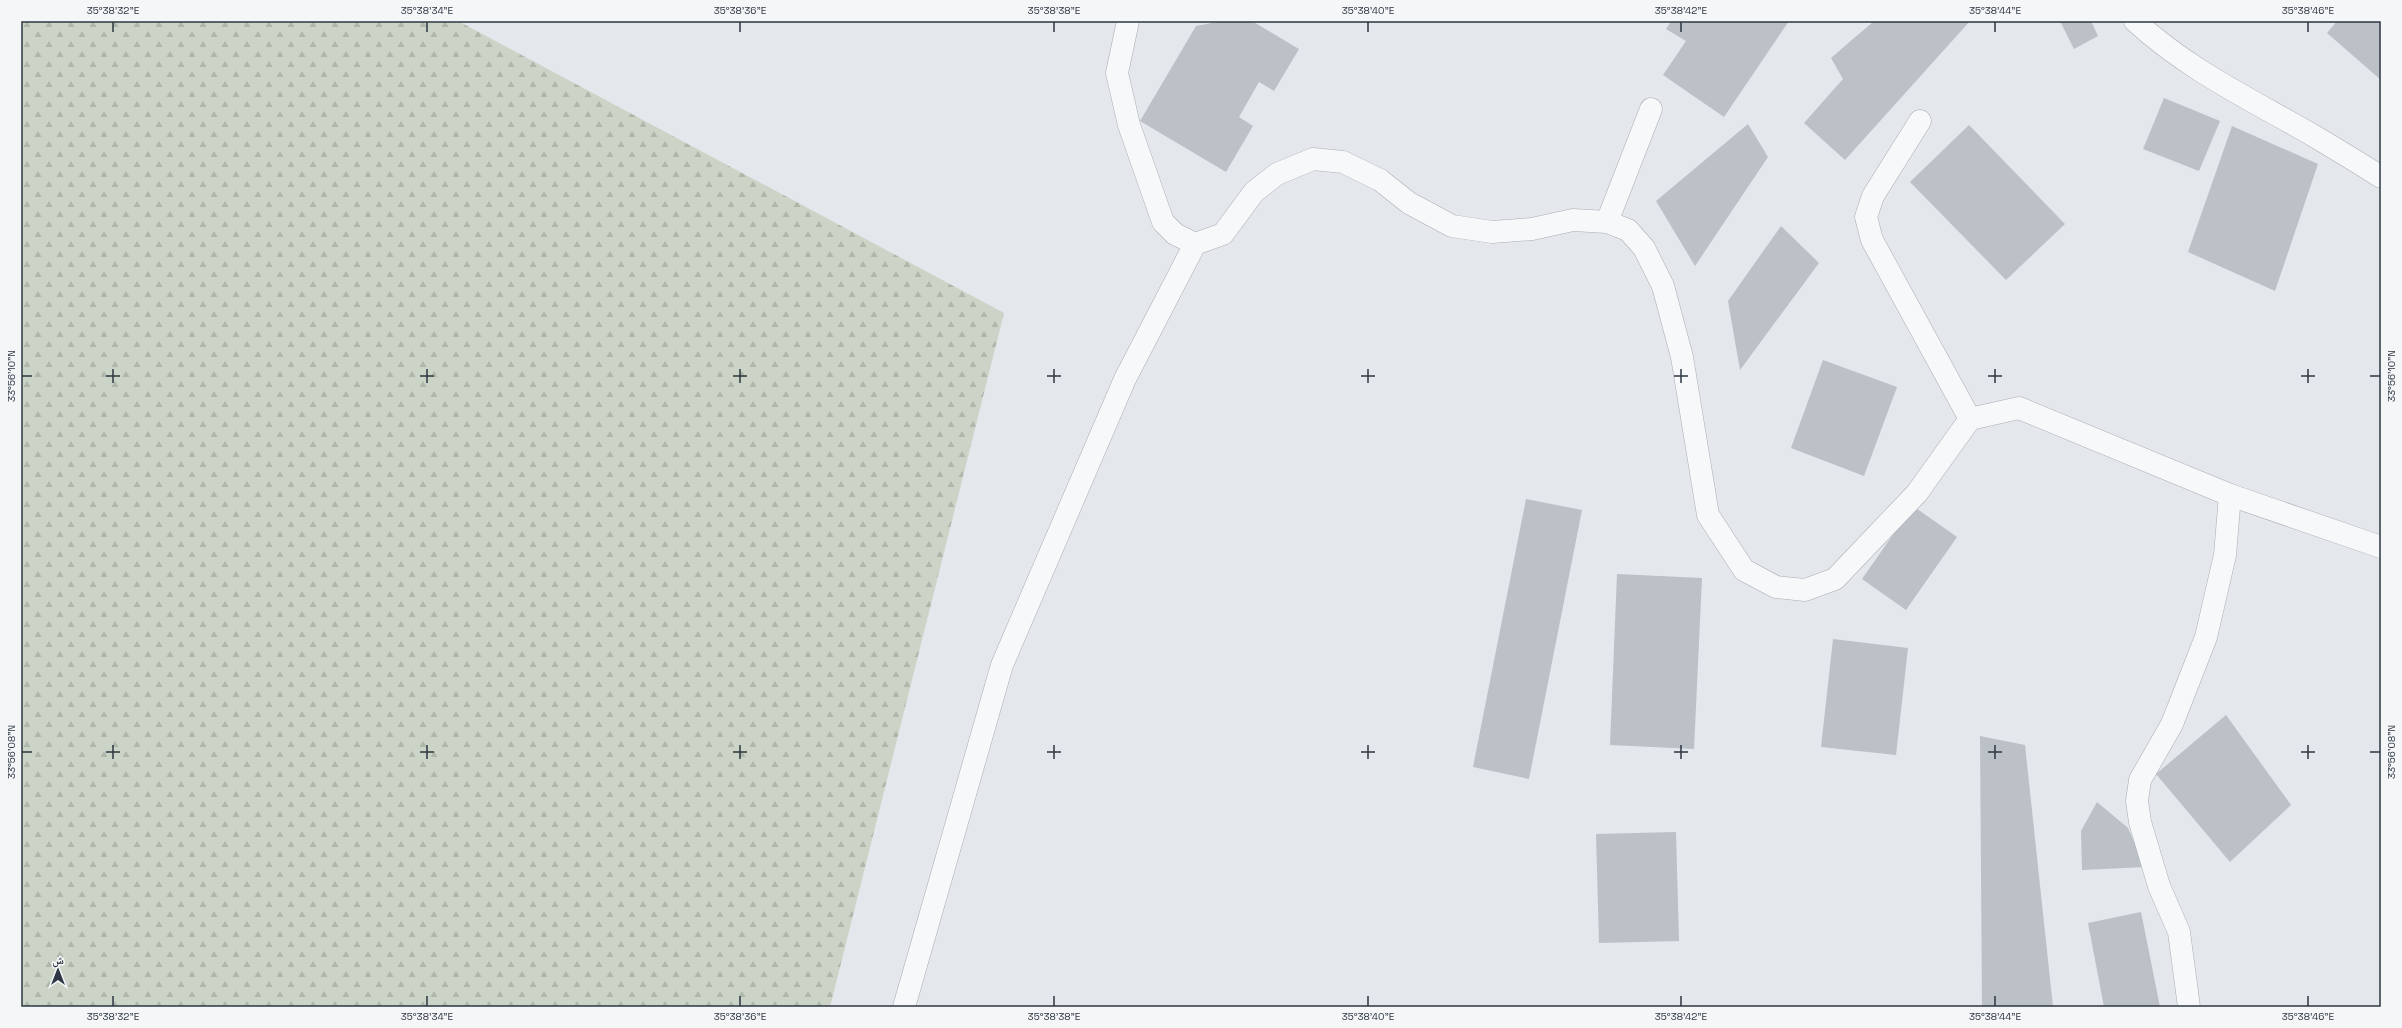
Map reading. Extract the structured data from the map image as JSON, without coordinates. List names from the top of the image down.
{
  "north": "top",
  "coordinates": [
    "35°38'32\"E",
    "35°38'34\"E",
    "35°38'36\"E",
    "35°38'38\"E",
    "35°38'40\"E",
    "35°38'42\"E",
    "35°38'44\"E",
    "35°38'46\"E",
    "33°56'10\"N",
    "33°56'08\"N"
  ]
}
